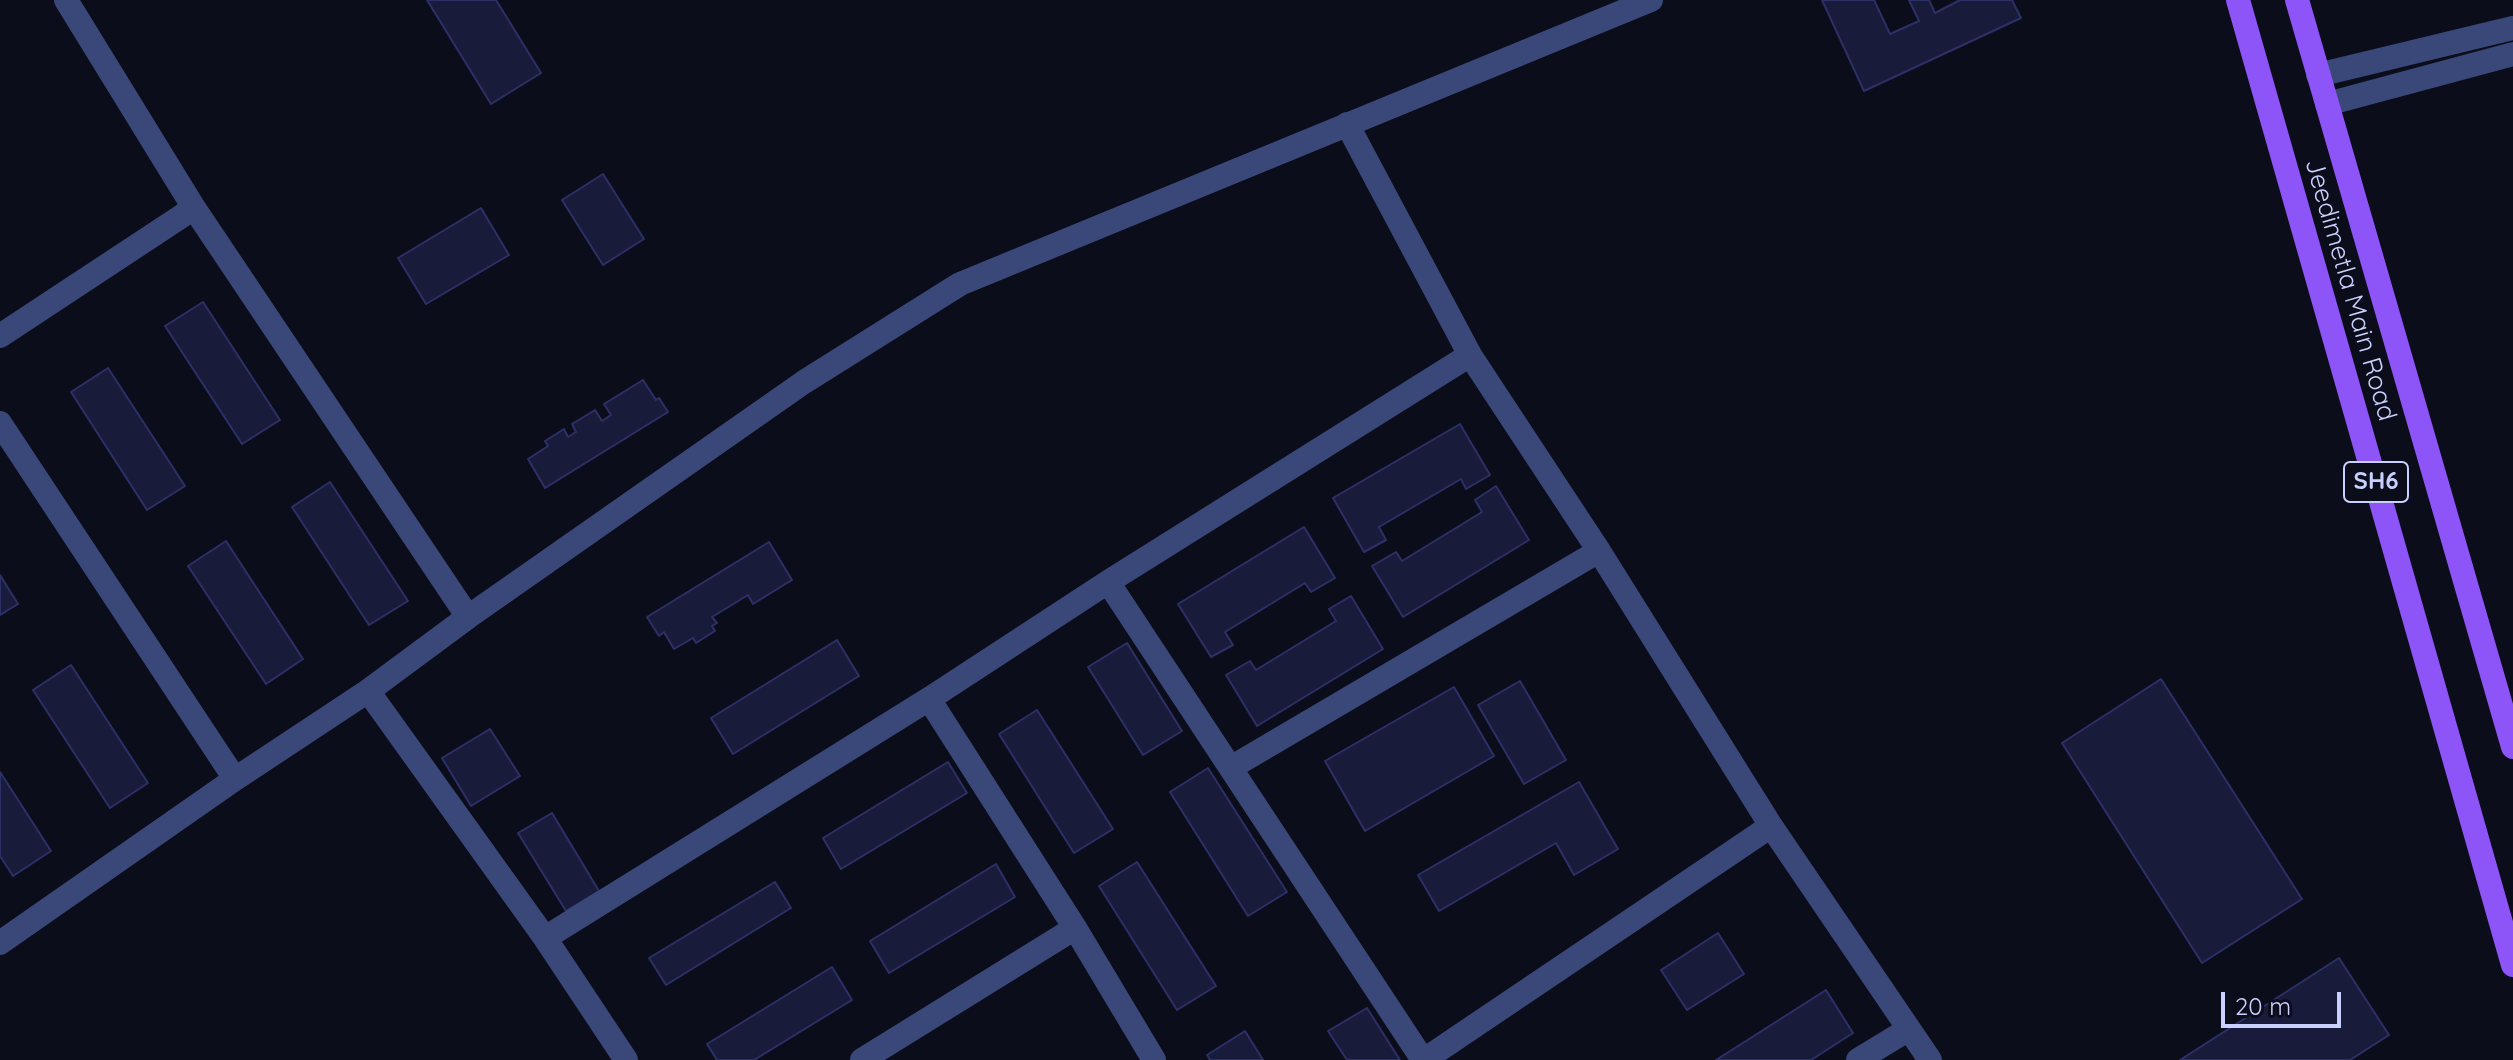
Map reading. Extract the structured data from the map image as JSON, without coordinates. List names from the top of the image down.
{
  "streets": {
    "main road": ["Jeedimetla Main Road", "SH6"]
  },
  "scale_bar": "20 m"
}
